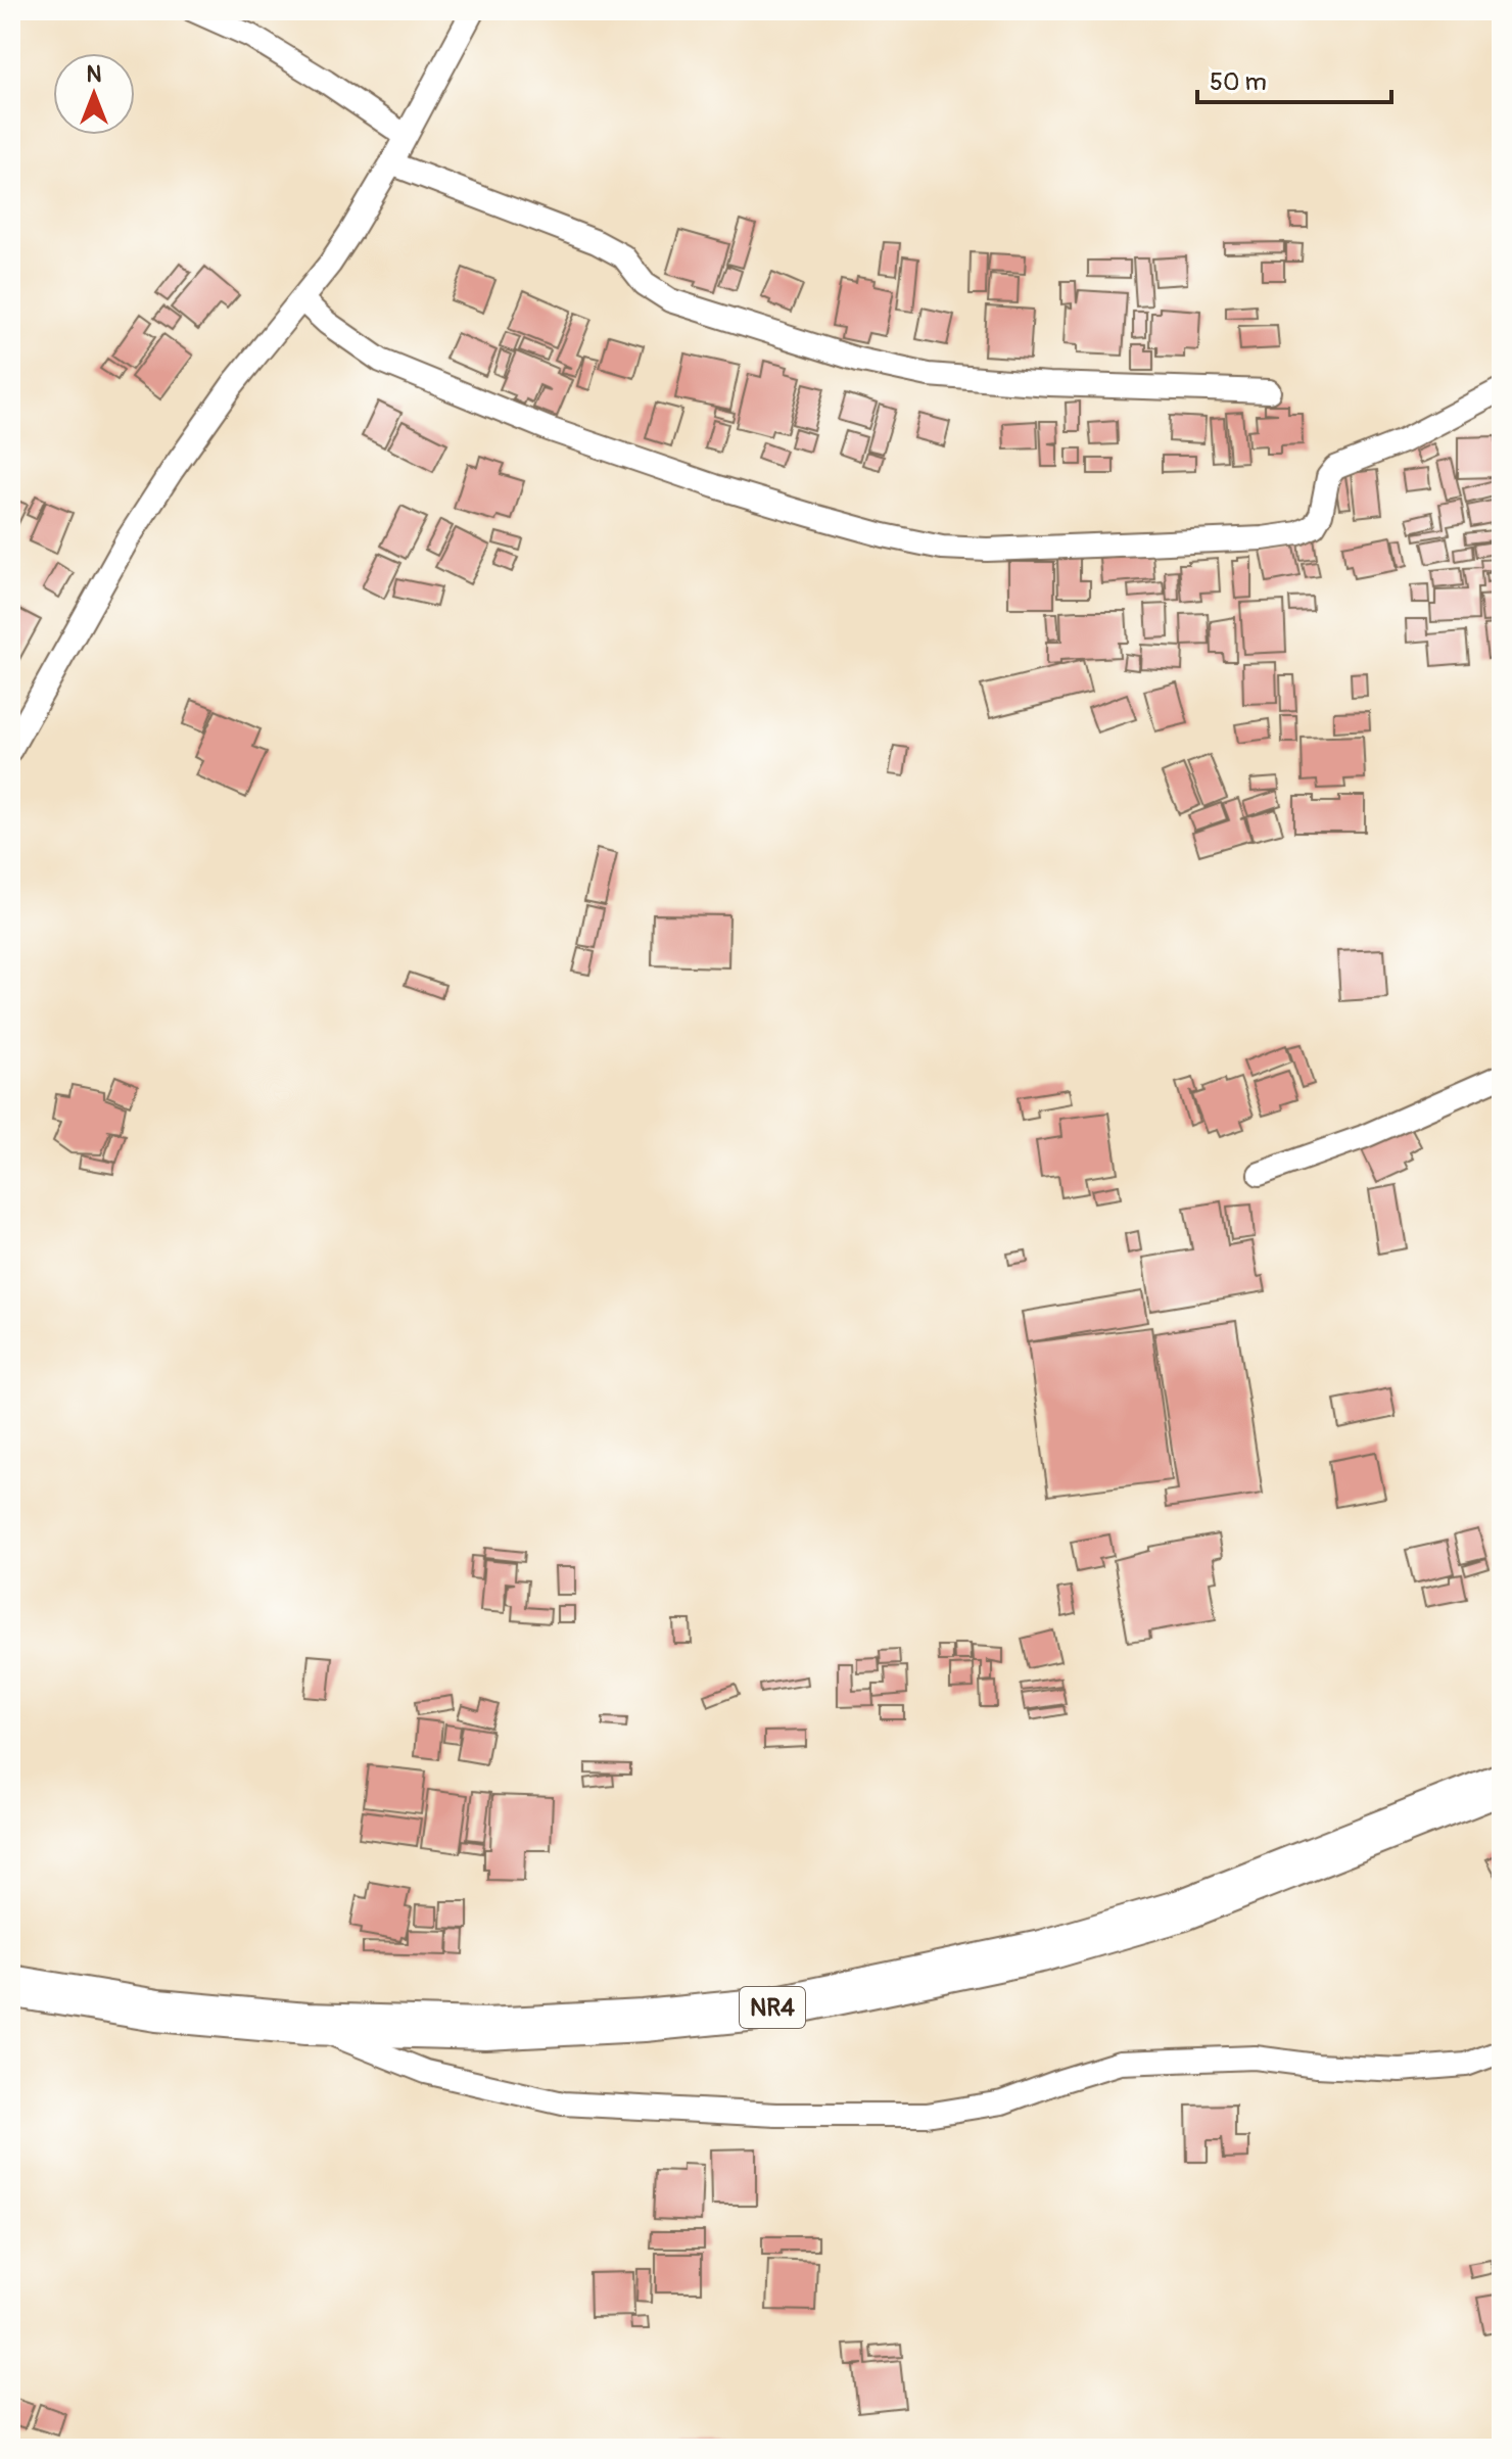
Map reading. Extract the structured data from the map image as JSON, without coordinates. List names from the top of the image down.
{
  "streets": {
    "highway": ["NR4"]
  },
  "scale_bar": "50 m",
  "north": "top"
}
